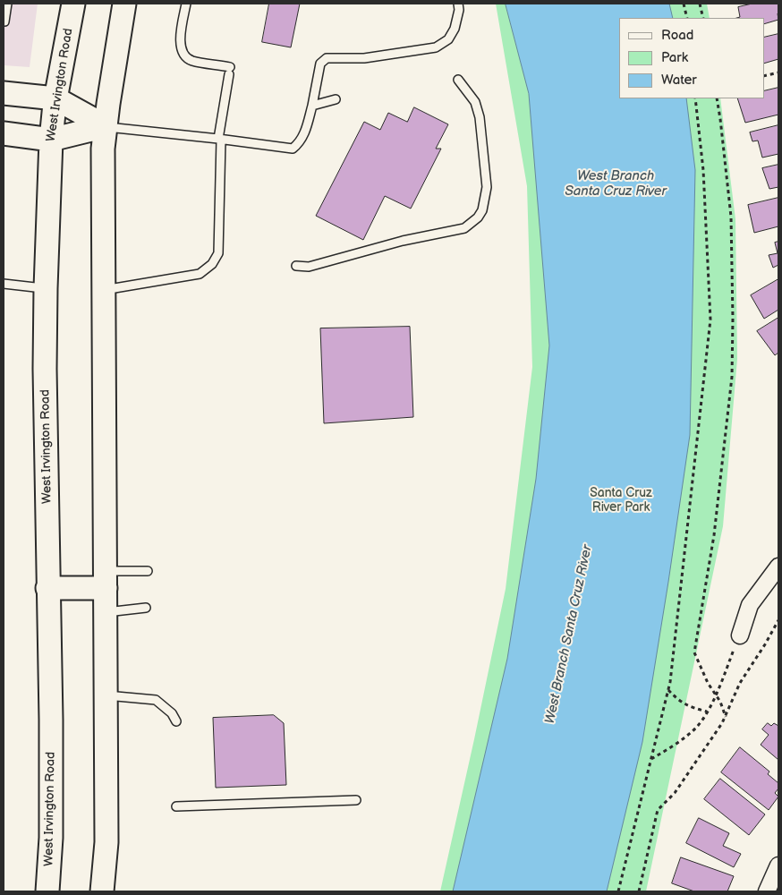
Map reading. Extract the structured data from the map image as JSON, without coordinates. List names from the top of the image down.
{
  "streets": {
    "main road": ["West Irvington Road"]
  },
  "water": ["West Branch Santa Cruz River"],
  "parks": ["Santa Cruz River Park"],
  "legend": ["Road", "Park", "Water"]
}
